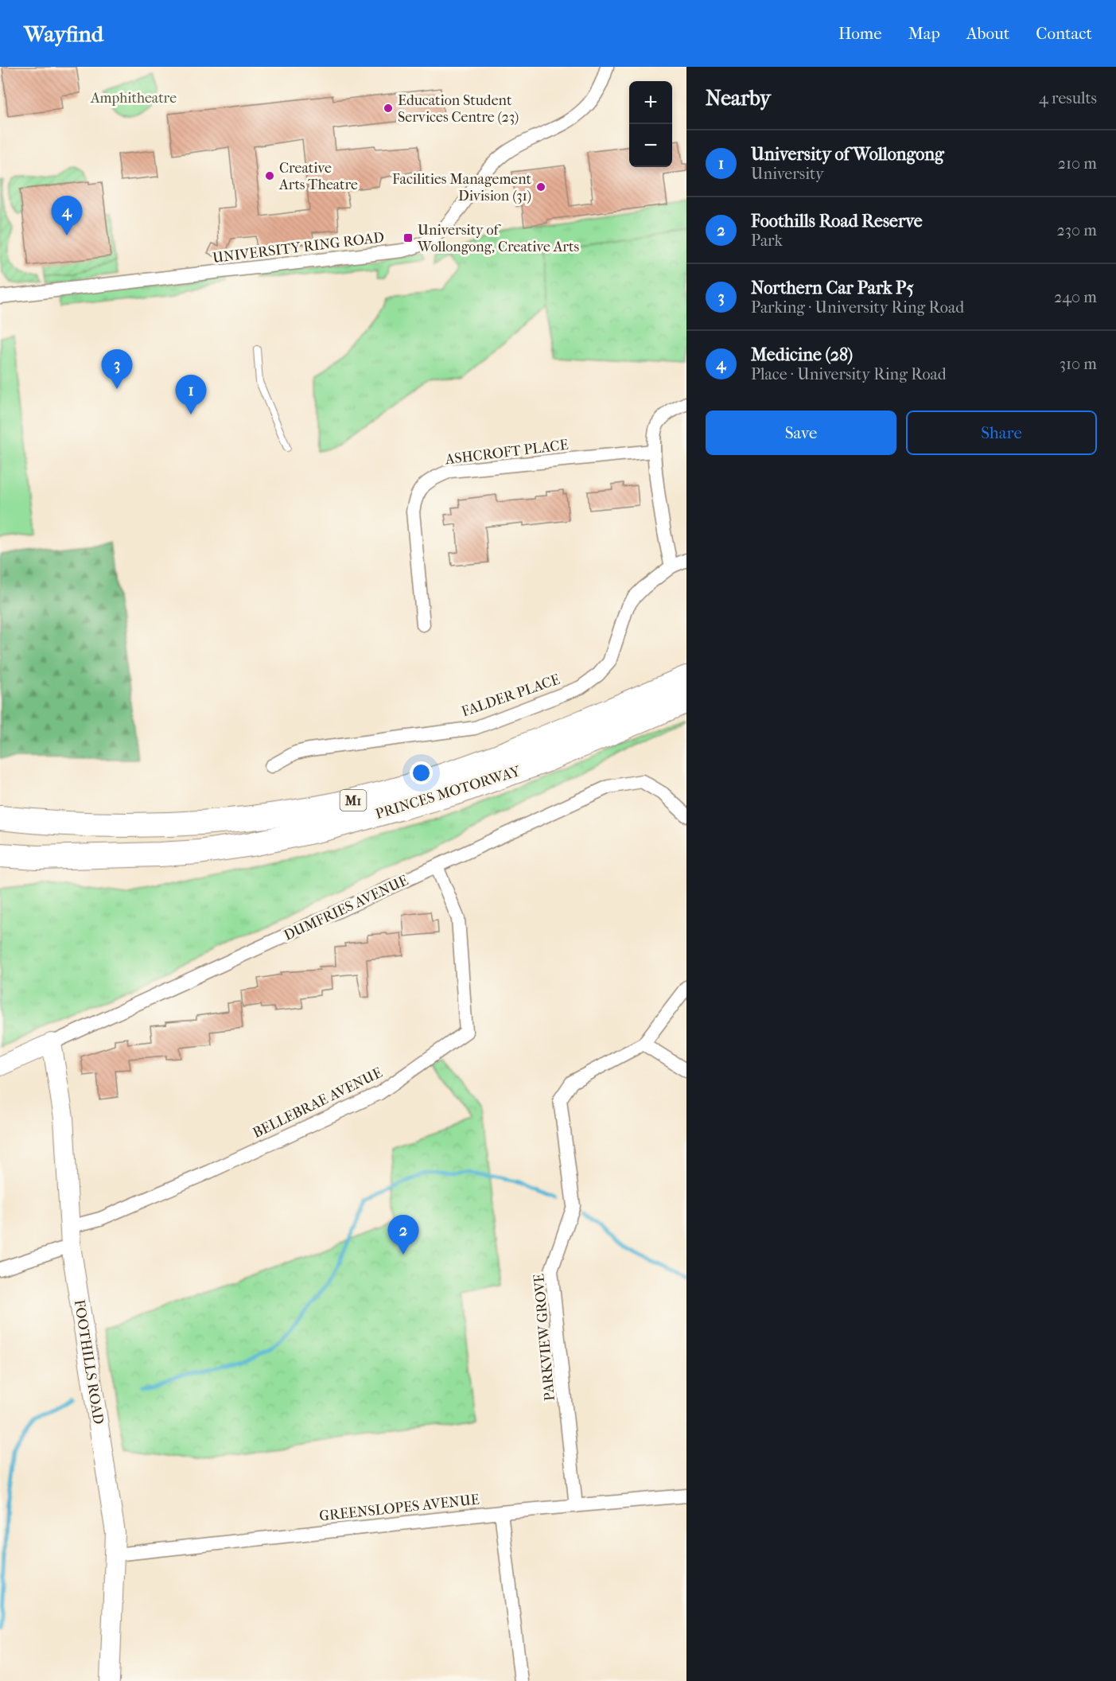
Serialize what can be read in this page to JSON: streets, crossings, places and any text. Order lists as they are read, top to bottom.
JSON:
{
  "streets": {
    "highway": ["PRINCES MOTORWAY", "M1"],
    "street": [
      "UNIVERSITY RING ROAD",
      "ASHCROFT PLACE",
      "FALDER PLACE",
      "DUMFRIES AVENUE",
      "BELLEBRAE AVENUE",
      "PARKVIEW GROVE",
      "FOOTHILLS ROAD",
      "GREENSLOPES AVENUE"
    ]
  },
  "crossings": [
    ["DUMFRIES AVENUE", "BELLEBRAE AVENUE"],
    ["DUMFRIES AVENUE", "FOOTHILLS ROAD"],
    ["BELLEBRAE AVENUE", "FOOTHILLS ROAD"],
    ["PARKVIEW GROVE", "GREENSLOPES AVENUE"],
    ["FOOTHILLS ROAD", "GREENSLOPES AVENUE"]
  ],
  "parks": ["Amphitheatre"],
  "places": {
    "other": ["Education Student Services Centre (23)", "Creative Arts Theatre", "Facilities Management Division (31)"],
    "transit": ["University of Wollongong, Creative Arts"]
  },
  "page": {
    "header": "Wayfind",
    "nav": [
      "Home",
      "Map",
      "About",
      "Contact"
    ],
    "heading": ["Nearby", "4 results"],
    "map_buttons": ["+", "−"],
    "list": [
      {
        "mark": "1",
        "name": "University of Wollongong",
        "note": "University",
        "value": "210 m"
      },
      {
        "mark": "2",
        "name": "Foothills Road Reserve",
        "note": "Park",
        "value": "230 m"
      },
      {
        "mark": "3",
        "name": "Northern Car Park P5",
        "note": "Parking · University Ring Road",
        "value": "240 m"
      },
      {
        "mark": "4",
        "name": "Medicine (28)",
        "note": "Place · University Ring Road",
        "value": "310 m"
      }
    ],
    "pins": [
      "4",
      "3",
      "1",
      "2"
    ],
    "buttons": ["Save", "Share"]
  }
}
